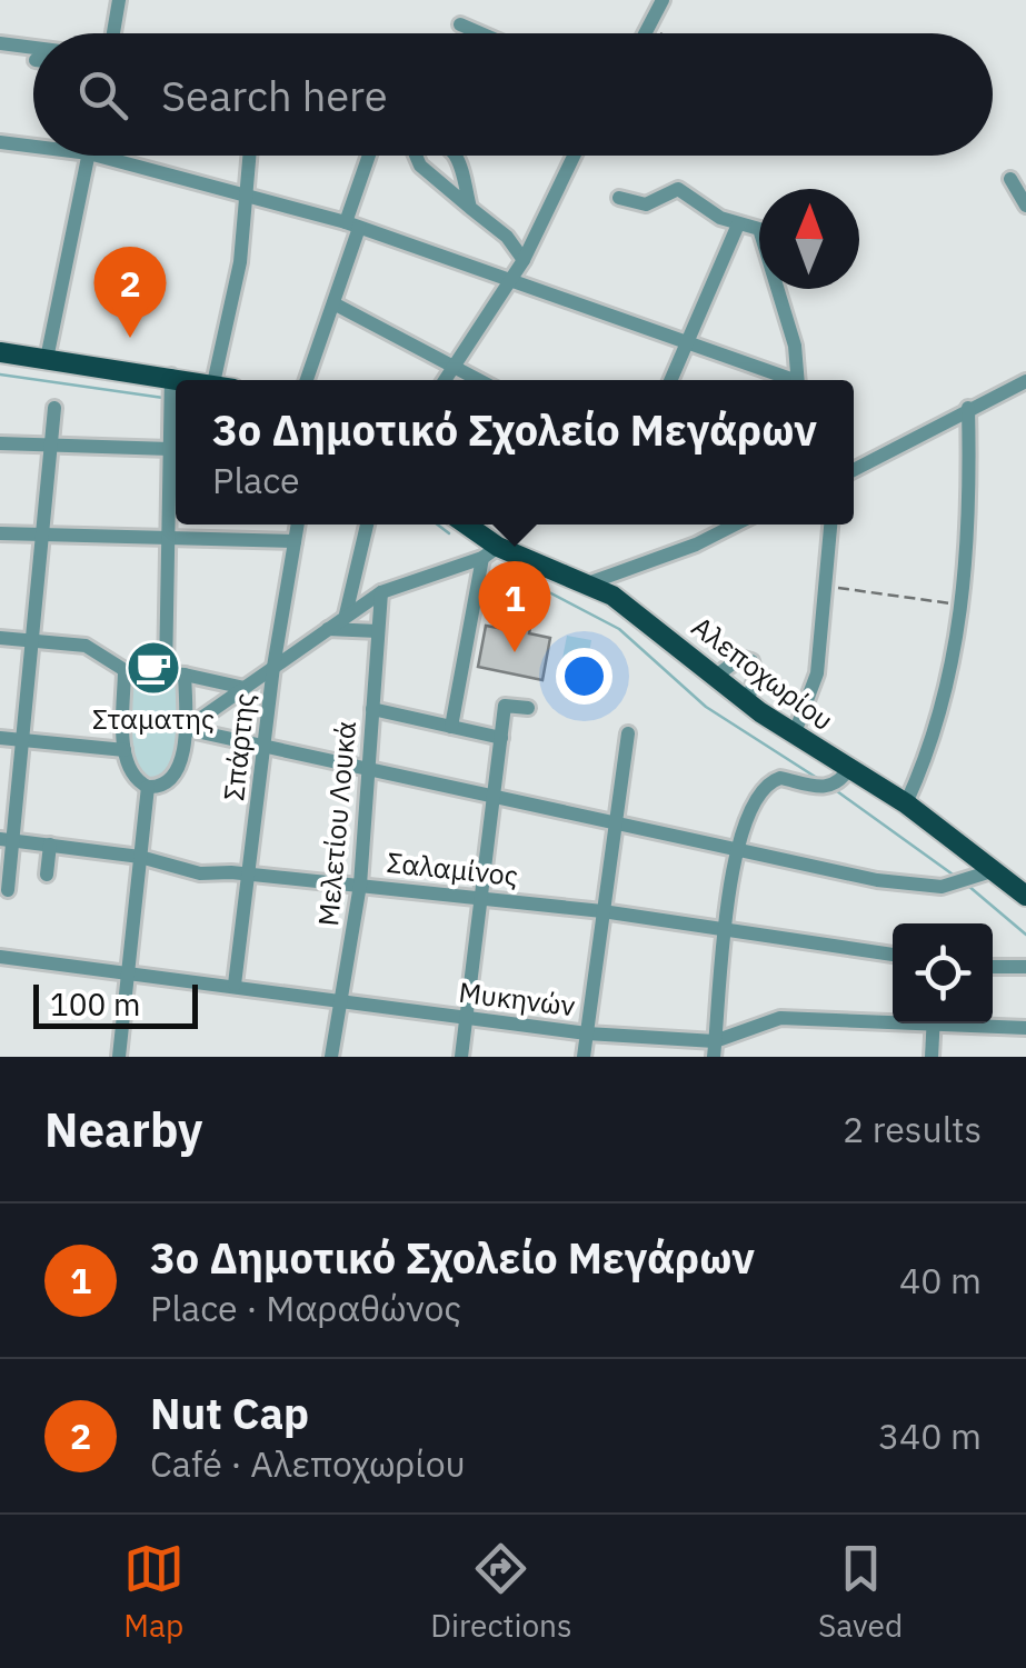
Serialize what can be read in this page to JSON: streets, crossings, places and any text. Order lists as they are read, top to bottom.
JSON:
{
  "streets": {
    "main road": ["Αλεποχωρίου"],
    "street": [
      "Σπάρτης",
      "Μελετίου Λουκά",
      "Σαλαμίνος",
      "Μυκηνών"
    ]
  },
  "crossings": [
    ["Σπάρτης", "Σαλαμίνος"],
    ["Σπάρτης", "Μυκηνών"],
    ["Μελετίου Λουκά", "Σαλαμίνος"],
    ["Μελετίου Λουκά", "Μυκηνών"]
  ],
  "places": {
    "cafe": ["Σταματης"]
  },
  "scale_bar": "100 m",
  "north": "top",
  "page": {
    "search": "Search here",
    "pins": ["2", "1"],
    "popup": ["3ο Δημοτικό Σχολείο Μεγάρων", "Place"],
    "scale": "100 m",
    "heading": ["Nearby", "2 results"],
    "list": [
      {
        "mark": "1",
        "name": "3ο Δημοτικό Σχολείο Μεγάρων",
        "note": "Place · Μαραθώνος",
        "value": "40 m"
      },
      {
        "mark": "2",
        "name": "Nut Cap",
        "note": "Café · Αλεποχωρίου",
        "value": "340 m"
      }
    ],
    "nav": ["Map", "Directions", "Saved"]
  }
}
